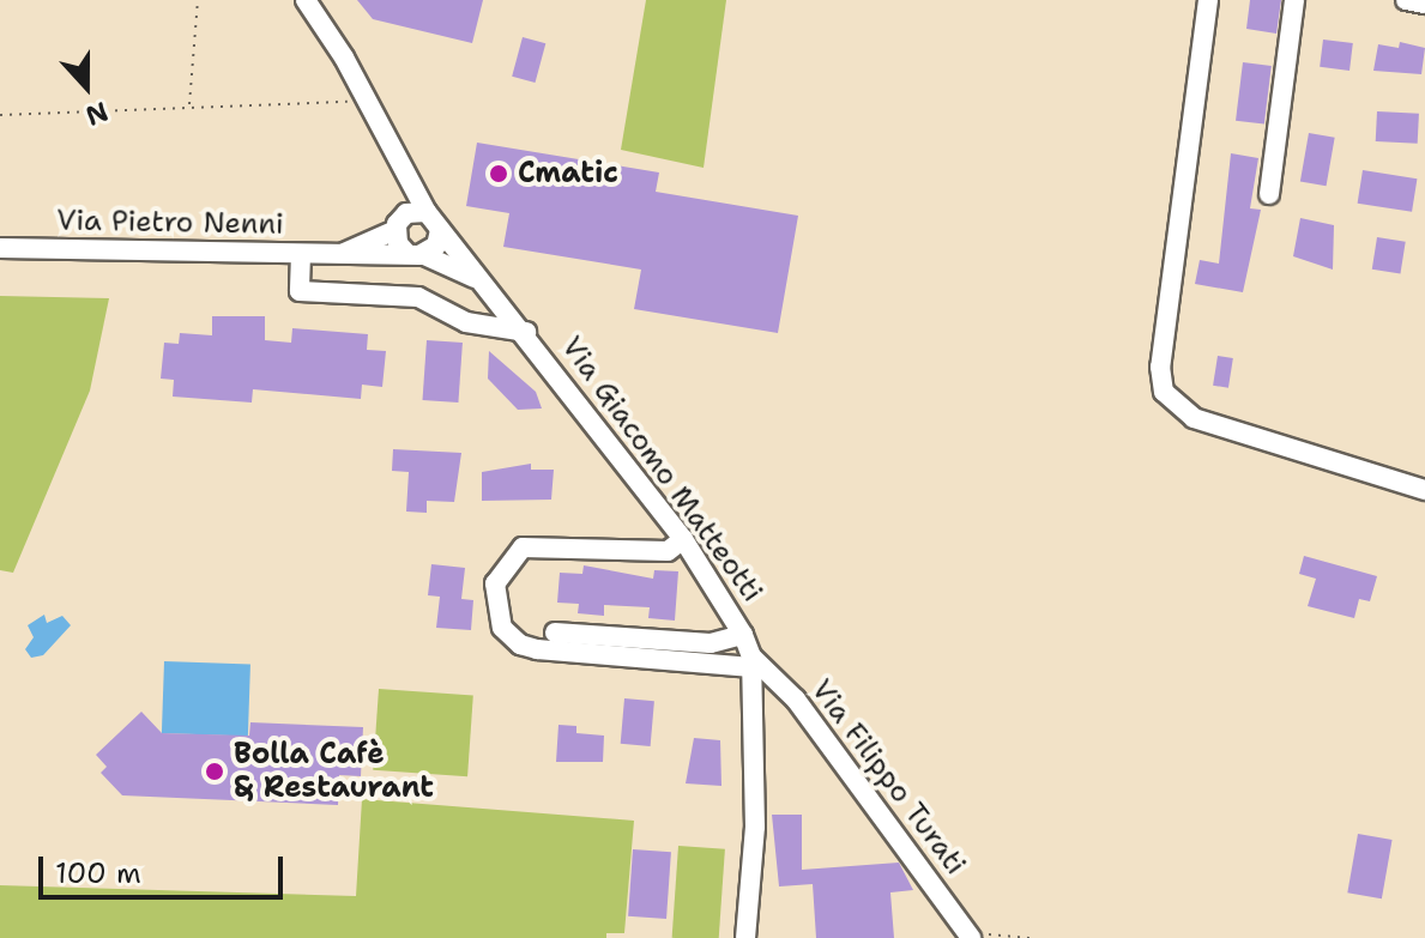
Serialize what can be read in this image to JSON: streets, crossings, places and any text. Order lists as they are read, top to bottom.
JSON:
{
  "streets": {
    "street": ["Via Pietro Nenni", "Via Giacomo Matteotti", "Via Filippo Turati"]
  },
  "crossings": [
    ["Via Pietro Nenni", "Via Giacomo Matteotti"],
    ["Via Giacomo Matteotti", "Via Filippo Turati"]
  ],
  "places": ["Cmatic", "Bolla Cafè & Restaurant"],
  "scale_bar": "100 m",
  "north": "bottom"
}
